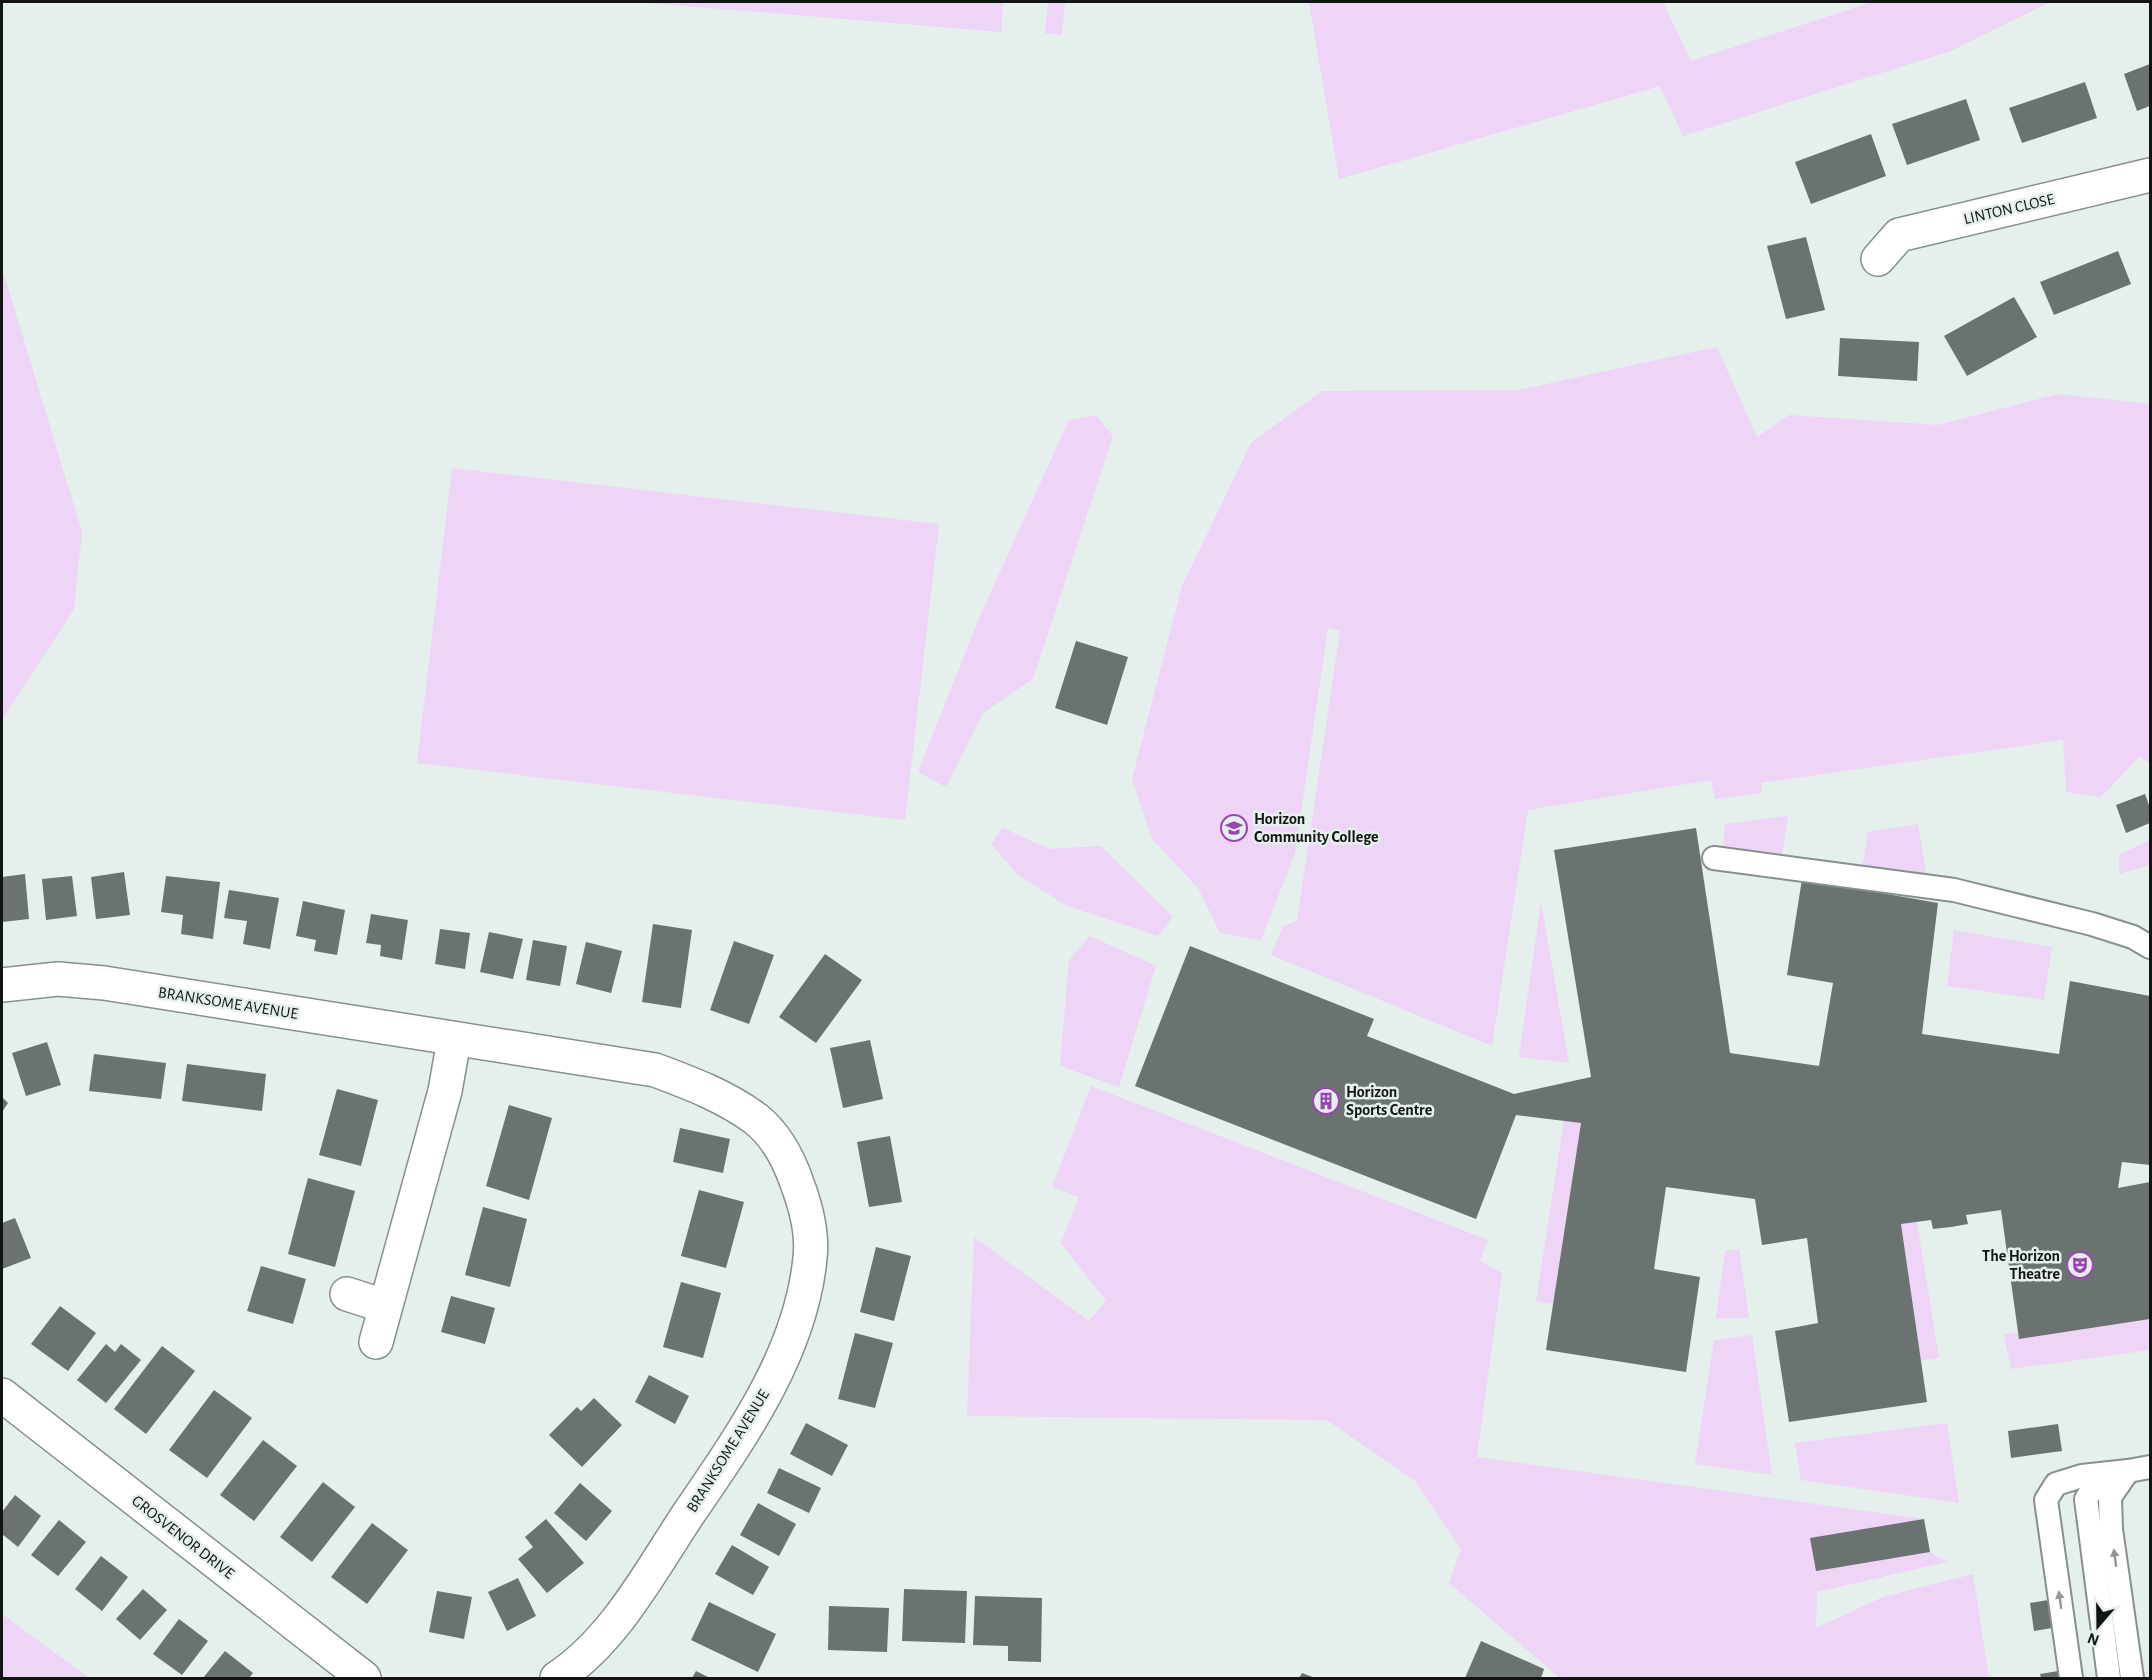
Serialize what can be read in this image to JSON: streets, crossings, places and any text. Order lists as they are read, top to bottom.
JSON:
{
  "streets": {
    "street": ["LINTON CLOSE", "BRANKSOME AVENUE", "GROSVENOR DRIVE"]
  },
  "places": {
    "school or university": ["Horizon Community College"],
    "building": ["Horizon Sports Centre"],
    "theatre": ["The Horizon Theatre"]
  },
  "north": "bottom"
}
